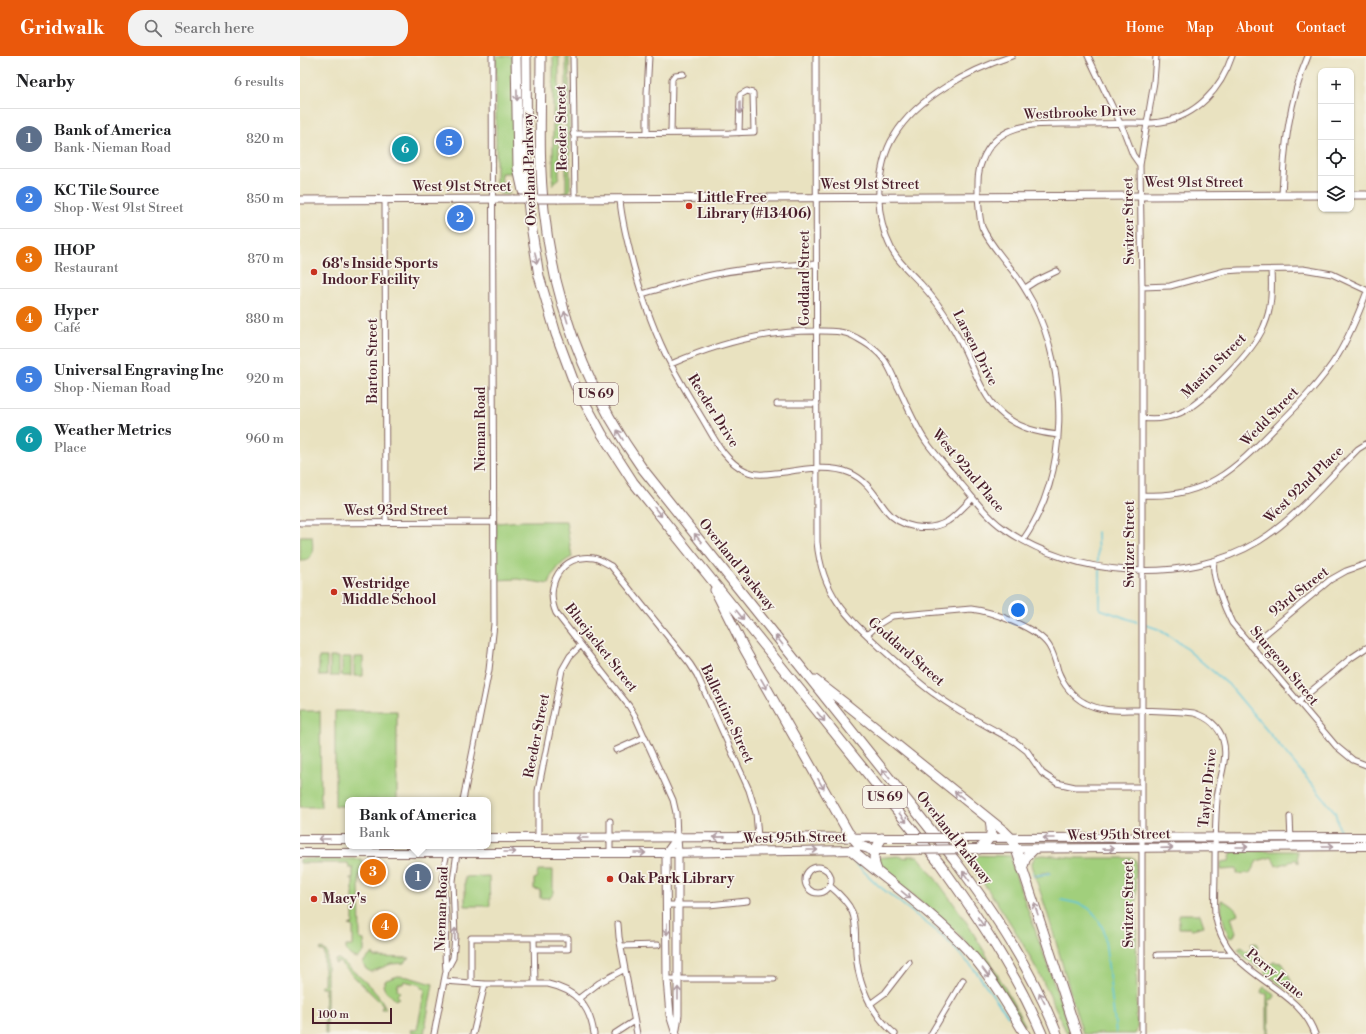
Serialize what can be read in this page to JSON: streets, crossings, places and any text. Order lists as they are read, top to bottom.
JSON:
{
  "streets": {
    "highway": ["Overland Parkway", "US 69"],
    "main road": ["West 95th Street"],
    "street": [
      "Westbrooke Drive",
      "Reeder Street",
      "West 91st Street",
      "Switzer Street",
      "Goddard Street",
      "Larsen Drive",
      "Barton Street",
      "Mastin Street",
      "Reeder Drive",
      "Wedd Street",
      "Nieman Road",
      "West 92nd Place",
      "West 93rd Street",
      "93rd Street",
      "Bluejacket Street",
      "Sturgeon Street",
      "Ballentine Street",
      "Taylor Drive",
      "Perry Lane"
    ]
  },
  "crossings": [
    ["Westbrooke Drive", "West 91st Street"],
    ["Westbrooke Drive", "Switzer Street"],
    ["Westbrooke Drive", "Larsen Drive"],
    ["Westbrooke Drive", "West 92nd Place"],
    ["Reeder Street", "West 91st Street"],
    ["Reeder Street", "Bluejacket Street"],
    ["Reeder Street", "West 95th Street"],
    ["West 91st Street", "Switzer Street"],
    ["West 91st Street", "Goddard Street"],
    ["West 91st Street", "Larsen Drive"],
    ["West 91st Street", "Barton Street"],
    ["West 91st Street", "Reeder Drive"],
    ["West 91st Street", "Nieman Road"],
    ["Switzer Street", "Goddard Street"],
    ["Switzer Street", "Mastin Street"],
    ["Switzer Street", "Wedd Street"],
    ["Switzer Street", "West 92nd Place"],
    ["Switzer Street", "Taylor Drive"],
    ["Switzer Street", "West 95th Street"],
    ["Goddard Street", "Reeder Drive"],
    ["Goddard Street", "West 92nd Place"],
    ["Goddard Street", "Taylor Drive"],
    ["Barton Street", "West 93rd Street"],
    ["Reeder Drive", "West 92nd Place"],
    ["Nieman Road", "West 93rd Street"],
    ["Nieman Road", "West 95th Street"],
    ["West 92nd Place", "Sturgeon Street"],
    ["93rd Street", "Sturgeon Street"],
    ["Bluejacket Street", "Ballentine Street"],
    ["Bluejacket Street", "West 95th Street"],
    ["Ballentine Street", "West 95th Street"],
    ["Taylor Drive", "West 95th Street"],
    ["Taylor Drive", "Perry Lane"],
    ["West 95th Street", "Perry Lane"]
  ],
  "places": [
    "Little Free Library (#13406)",
    "68's Inside Sports Indoor Facility",
    "Westridge Middle School",
    "Oak Park Library",
    "Macy's"
  ],
  "scale_bar": "100 m",
  "page": {
    "header": "Gridwalk",
    "search": "Search here",
    "nav": [
      "Home",
      "Map",
      "About",
      "Contact"
    ],
    "heading": ["Nearby", "6 results"],
    "map_buttons": ["+", "−"],
    "list": [
      {
        "mark": "1",
        "name": "Bank of America",
        "note": "Bank · Nieman Road",
        "value": "820 m"
      },
      {
        "mark": "2",
        "name": "KC Tile Source",
        "note": "Shop · West 91st Street",
        "value": "850 m"
      },
      {
        "mark": "3",
        "name": "IHOP",
        "note": "Restaurant",
        "value": "870 m"
      },
      {
        "mark": "4",
        "name": "Hyper",
        "note": "Café",
        "value": "880 m"
      },
      {
        "mark": "5",
        "name": "Universal Engraving Inc",
        "note": "Shop · Nieman Road",
        "value": "920 m"
      },
      {
        "mark": "6",
        "name": "Weather Metrics",
        "note": "Place",
        "value": "960 m"
      }
    ],
    "pins": [
      "5",
      "6",
      "2",
      "3",
      "1",
      "4"
    ],
    "popup": ["Bank of America", "Bank"],
    "scale": "100 m"
  }
}
